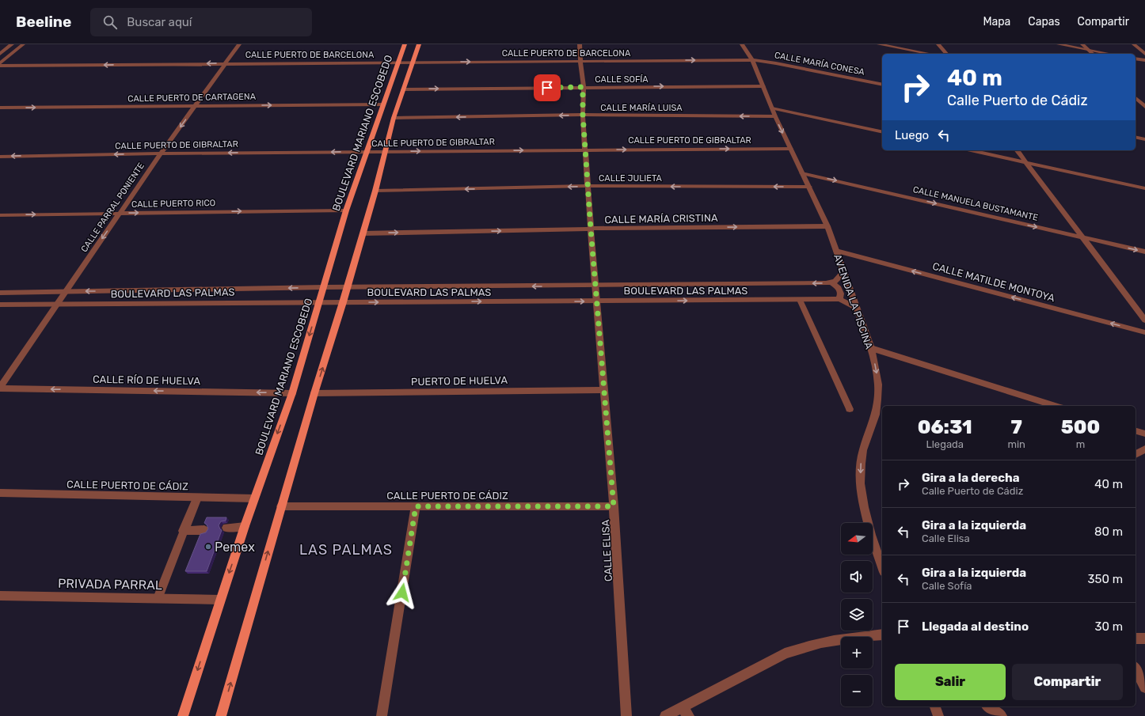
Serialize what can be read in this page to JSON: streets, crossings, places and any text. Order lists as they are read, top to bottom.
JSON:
{
  "streets": {
    "main road": ["BOULEVARD MARIANO ESCOBEDO"],
    "street": [
      "CALLE PUERTO DE BARCELONA",
      "CALLE MARÍA CONESA",
      "CALLE SOFÍA",
      "CALLE PUERTO DE CARTAGENA",
      "CALLE MARÍA LUISA",
      "CALLE PUERTO DE GIBRALTAR",
      "CALLE JULIETA",
      "CALLE PUERTO RICO",
      "CALLE MANUELA BUSTAMANTE",
      "CALLE PARRAL PONIENTE",
      "CALLE MARÍA CRISTINA",
      "CALLE MATILDE MONTOYA",
      "BOULEVARD LAS PALMAS",
      "AVENIDA LA PISCINA",
      "CALLE RÍO DE HUELVA",
      "PUERTO DE HUELVA",
      "CALLE PUERTO DE CÁDIZ",
      "CALLE ELISA",
      "PRIVADA PARRAL"
    ]
  },
  "crossings": [
    ["CALLE PUERTO DE BARCELONA", "CALLE MARÍA CONESA"],
    ["CALLE PUERTO DE BARCELONA", "BOULEVARD MARIANO ESCOBEDO"],
    ["CALLE PUERTO DE BARCELONA", "CALLE PARRAL PONIENTE"],
    ["CALLE PUERTO DE BARCELONA", "AVENIDA LA PISCINA"],
    ["CALLE PUERTO DE BARCELONA", "CALLE ELISA"],
    ["CALLE MARÍA CONESA", "AVENIDA LA PISCINA"],
    ["CALLE SOFÍA", "AVENIDA LA PISCINA"],
    ["CALLE SOFÍA", "CALLE ELISA"],
    ["CALLE PUERTO DE CARTAGENA", "BOULEVARD MARIANO ESCOBEDO"],
    ["CALLE PUERTO DE CARTAGENA", "CALLE PARRAL PONIENTE"],
    ["CALLE MARÍA LUISA", "AVENIDA LA PISCINA"],
    ["CALLE MARÍA LUISA", "CALLE ELISA"],
    ["BOULEVARD MARIANO ESCOBEDO", "CALLE PUERTO DE GIBRALTAR"],
    ["BOULEVARD MARIANO ESCOBEDO", "CALLE PUERTO RICO"],
    ["BOULEVARD MARIANO ESCOBEDO", "BOULEVARD LAS PALMAS"],
    ["BOULEVARD MARIANO ESCOBEDO", "CALLE RÍO DE HUELVA"],
    ["BOULEVARD MARIANO ESCOBEDO", "CALLE PUERTO DE CÁDIZ"],
    ["BOULEVARD MARIANO ESCOBEDO", "PRIVADA PARRAL"],
    ["CALLE PUERTO DE GIBRALTAR", "CALLE PARRAL PONIENTE"],
    ["CALLE PUERTO DE GIBRALTAR", "AVENIDA LA PISCINA"],
    ["CALLE PUERTO DE GIBRALTAR", "CALLE ELISA"],
    ["CALLE JULIETA", "AVENIDA LA PISCINA"],
    ["CALLE JULIETA", "CALLE ELISA"],
    ["CALLE PUERTO RICO", "CALLE PARRAL PONIENTE"],
    ["CALLE MANUELA BUSTAMANTE", "AVENIDA LA PISCINA"],
    ["CALLE PARRAL PONIENTE", "BOULEVARD LAS PALMAS"],
    ["CALLE PARRAL PONIENTE", "CALLE RÍO DE HUELVA"],
    ["CALLE MARÍA CRISTINA", "AVENIDA LA PISCINA"],
    ["CALLE MARÍA CRISTINA", "CALLE ELISA"],
    ["CALLE MATILDE MONTOYA", "AVENIDA LA PISCINA"],
    ["BOULEVARD LAS PALMAS", "AVENIDA LA PISCINA"],
    ["BOULEVARD LAS PALMAS", "CALLE ELISA"],
    ["PUERTO DE HUELVA", "CALLE ELISA"],
    ["CALLE PUERTO DE CÁDIZ", "CALLE ELISA"]
  ],
  "one_way": [
    "CALLE SOFÍA",
    "CALLE PUERTO DE CARTAGENA",
    "CALLE MARÍA LUISA",
    "CALLE JULIETA",
    "CALLE PUERTO RICO",
    "CALLE PARRAL PONIENTE",
    "CALLE MARÍA CRISTINA",
    "CALLE MATILDE MONTOYA",
    "AVENIDA LA PISCINA",
    "CALLE RÍO DE HUELVA"
  ],
  "districts": ["LAS PALMAS"],
  "places": ["Pemex"],
  "north": "left",
  "page": {
    "header": "Beeline",
    "search": "Buscar aquí",
    "nav": ["Mapa", "Capas", "Compartir"],
    "turn": ["40 m", "Calle Puerto de Cádiz"],
    "then": "Luego",
    "eta": [
      "06:31",
      "Llegada",
      "7",
      "min",
      "500",
      "m"
    ],
    "list": [
      {
        "name": "Gira a la derecha",
        "note": "Calle Puerto de Cádiz",
        "value": "40 m"
      },
      {
        "name": "Gira a la izquierda",
        "note": "Calle Elisa",
        "value": "80 m"
      },
      {
        "name": "Gira a la izquierda",
        "note": "Calle Sofía",
        "value": "350 m"
      },
      {
        "name": "Llegada al destino",
        "value": "30 m"
      }
    ],
    "map_buttons": ["+", "−"],
    "buttons": ["Salir", "Compartir"]
  }
}
